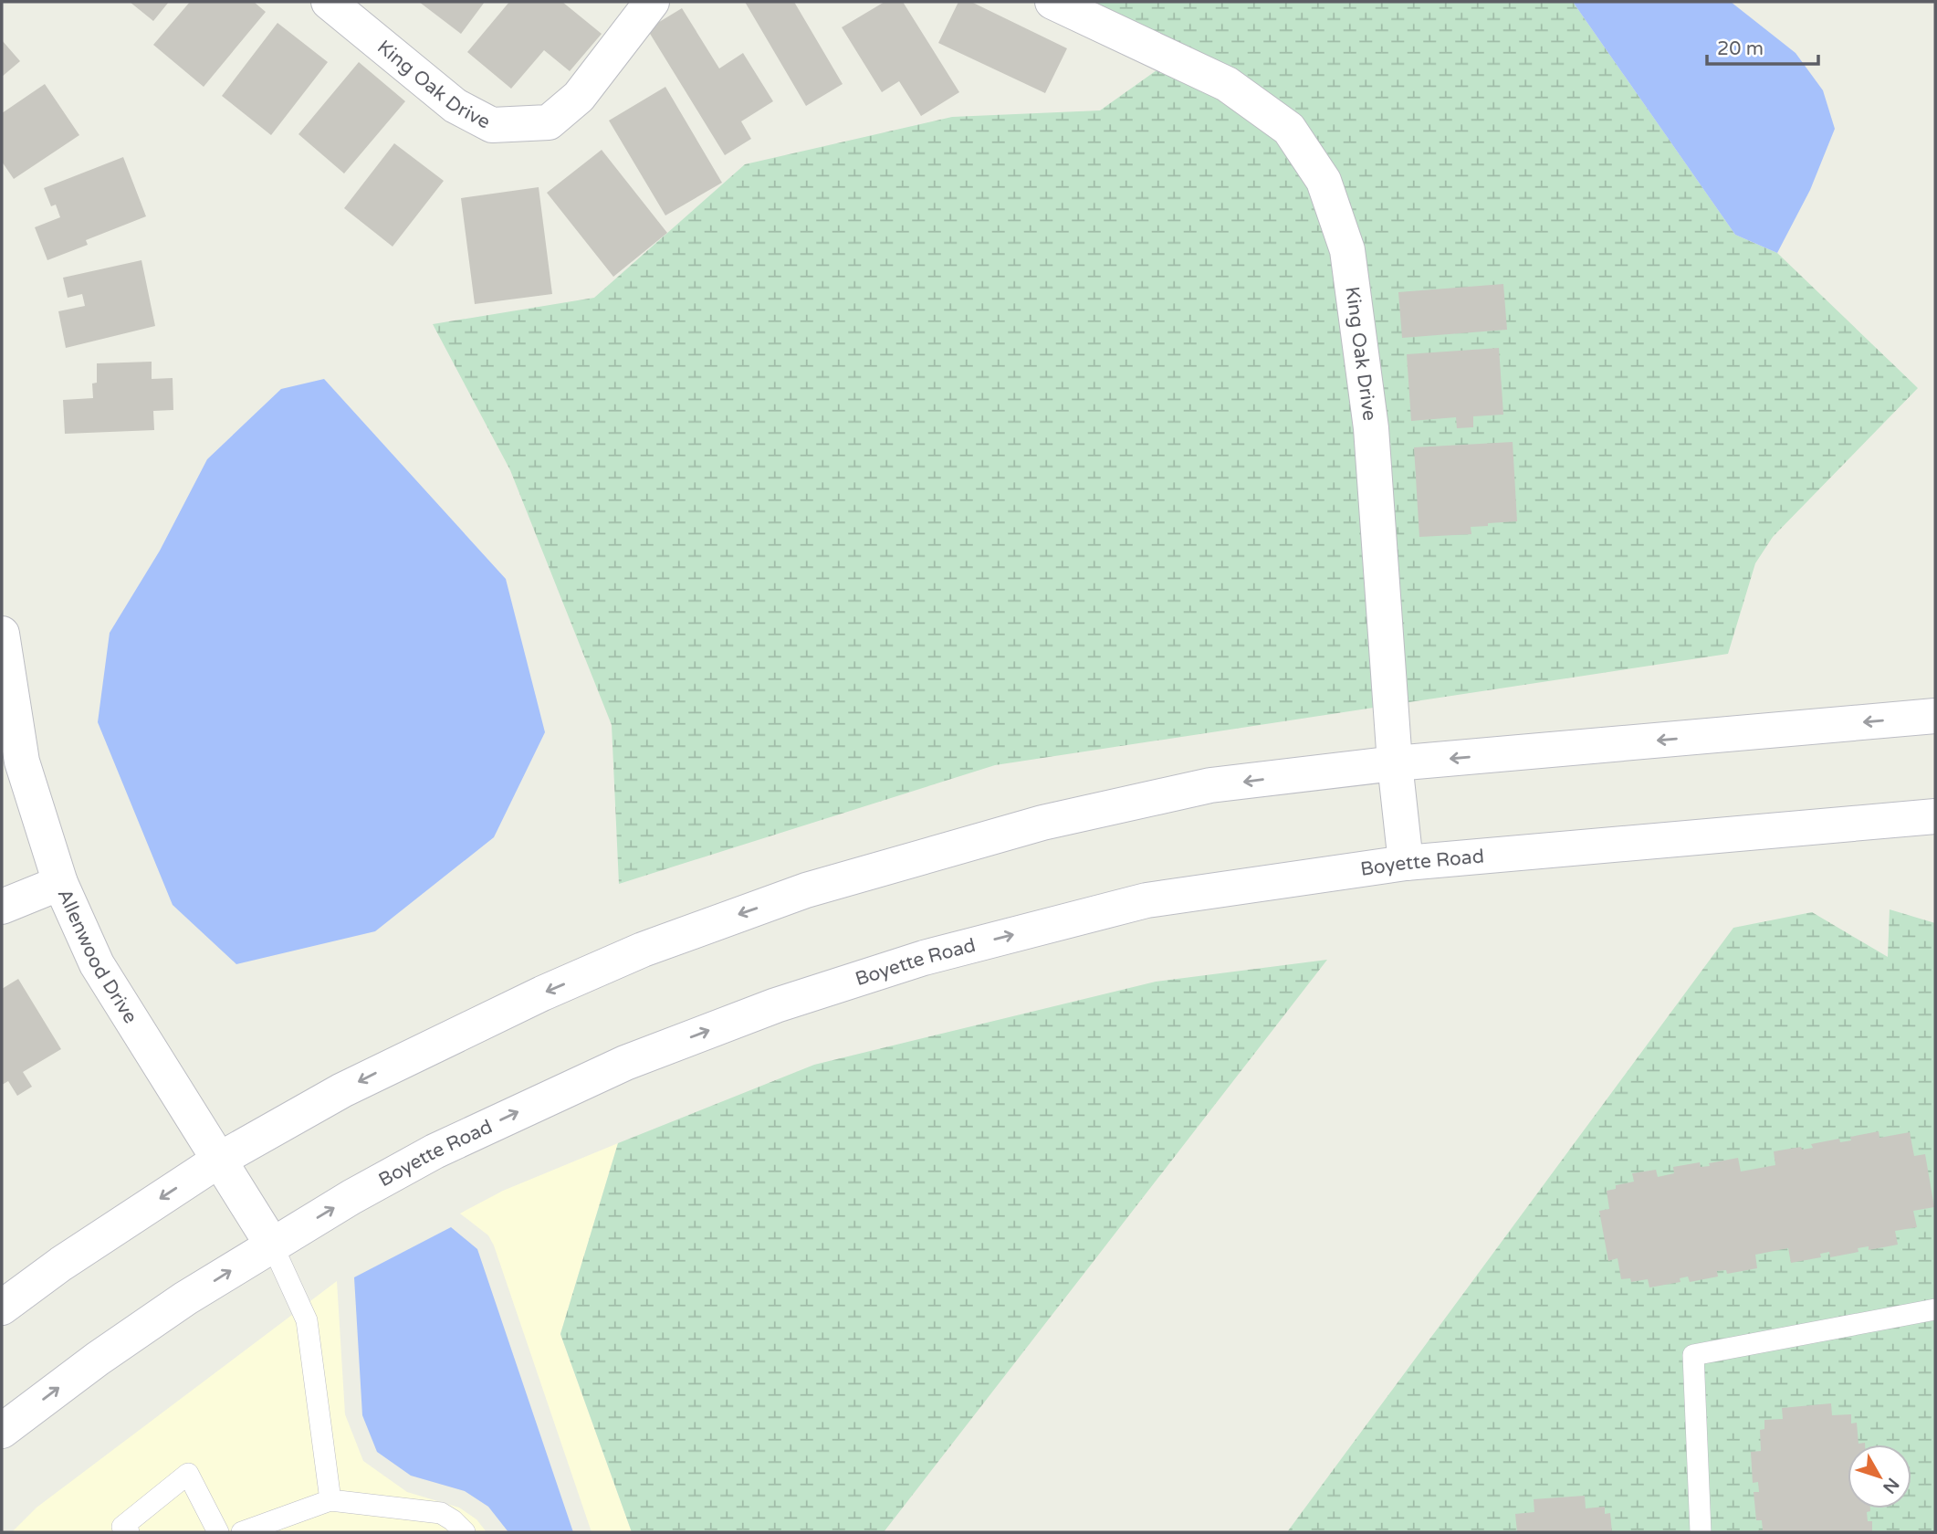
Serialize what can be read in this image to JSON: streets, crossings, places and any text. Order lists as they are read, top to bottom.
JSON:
{
  "streets": {
    "main road": ["King Oak Drive", "Boyette Road", "Allenwood Drive"]
  },
  "crossings": [
    ["King Oak Drive", "Boyette Road"],
    ["Boyette Road", "Allenwood Drive"]
  ],
  "scale_bar": "20 m",
  "north": "bottom right"
}
